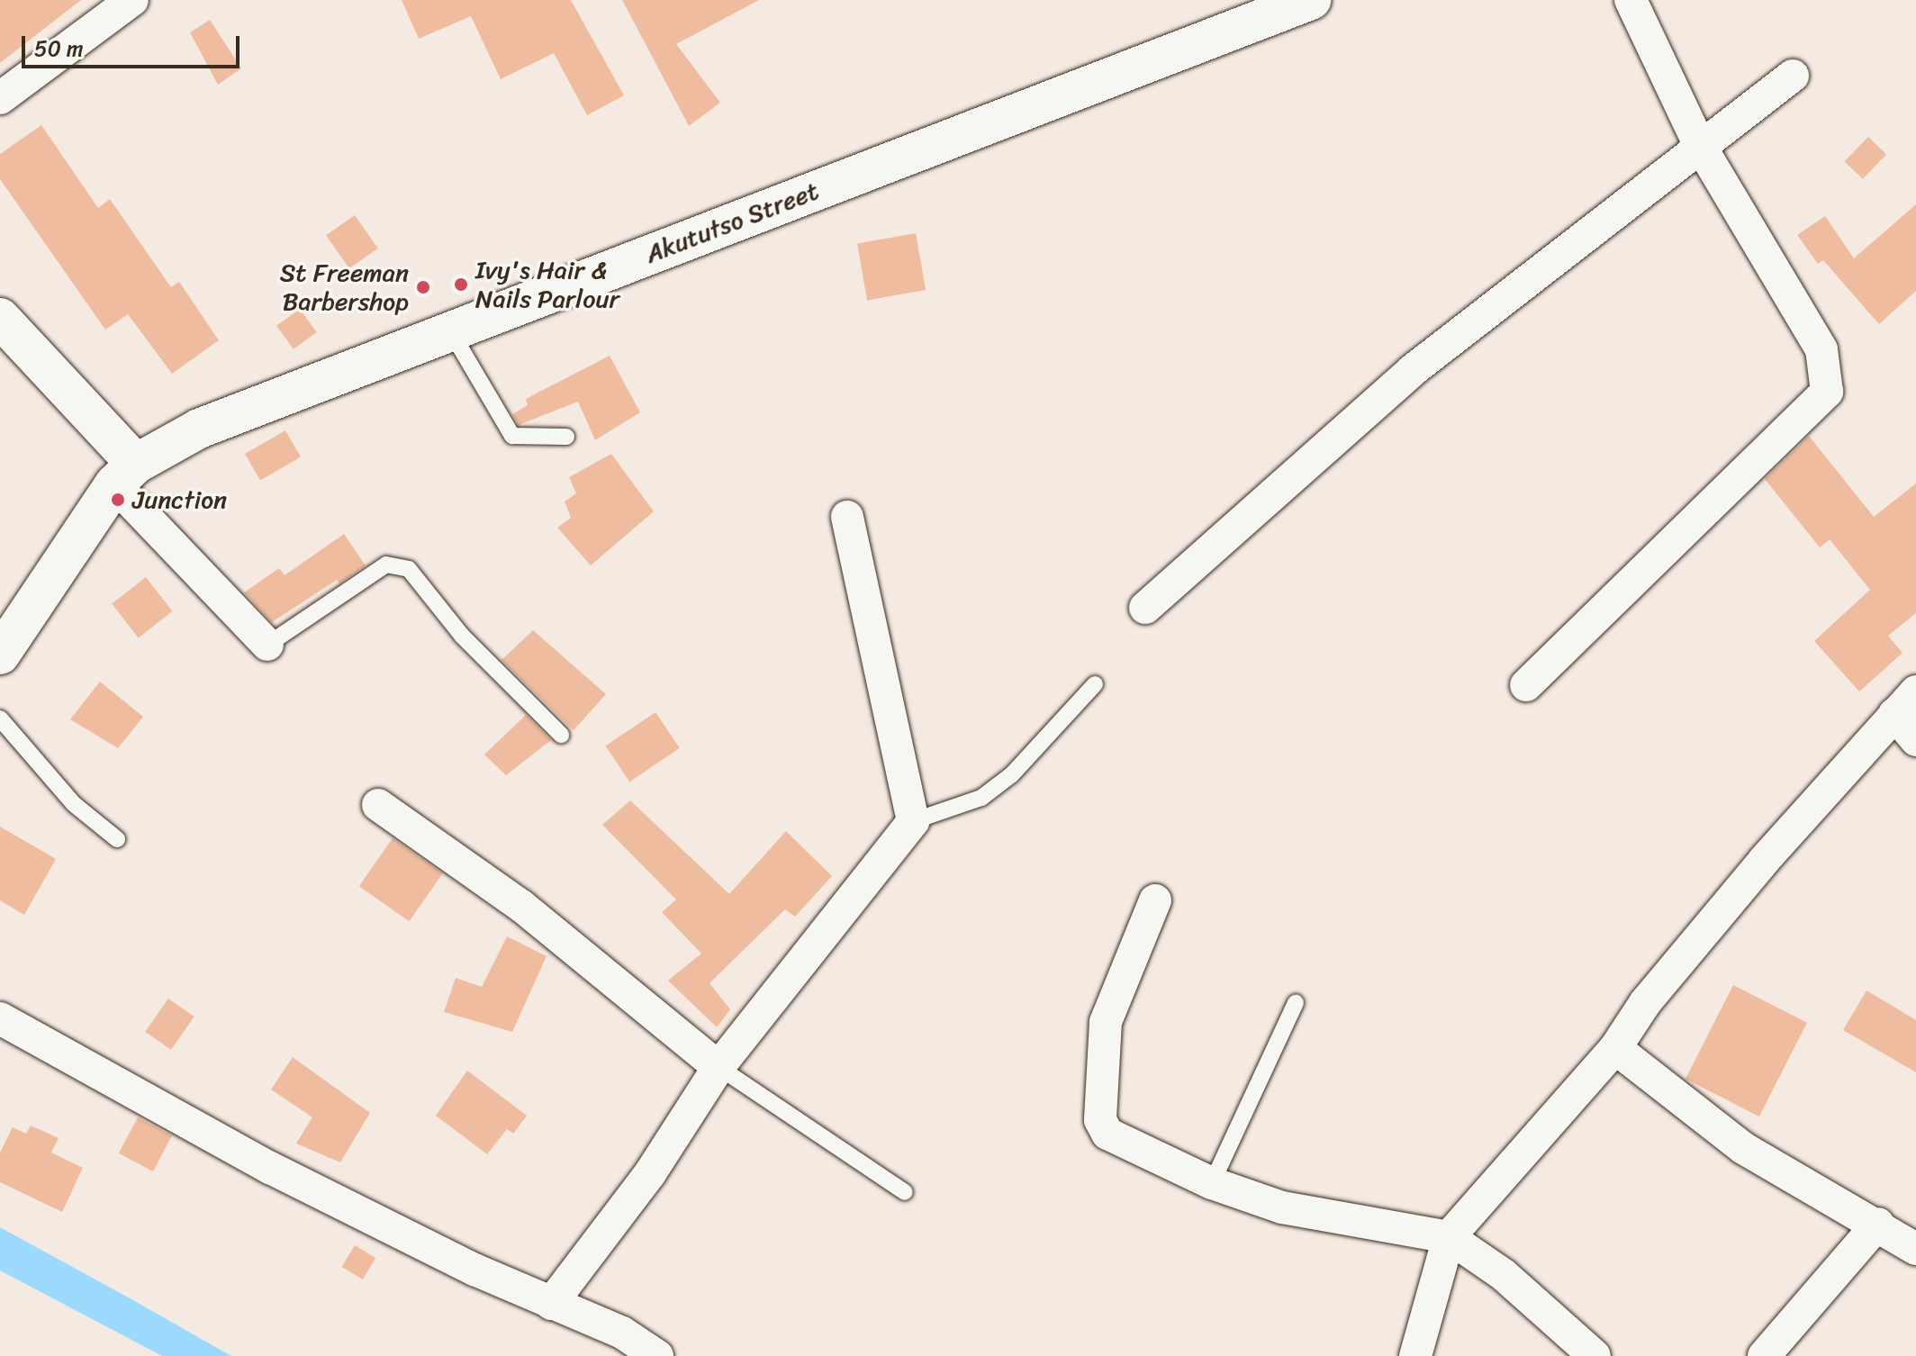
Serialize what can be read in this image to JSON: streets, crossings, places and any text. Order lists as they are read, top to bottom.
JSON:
{
  "streets": {
    "street": ["Akututso Street"]
  },
  "places": ["Ivy's Hair & Nails Parlour", "St Freeman Barbershop", "Junction"],
  "scale_bar": "50 m"
}
